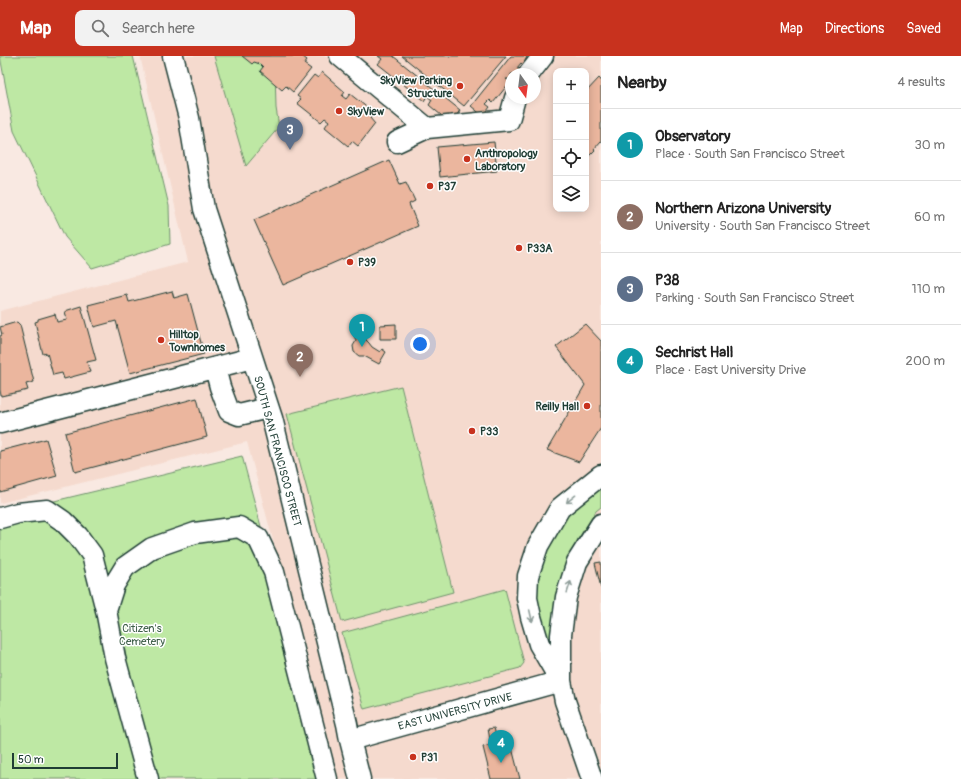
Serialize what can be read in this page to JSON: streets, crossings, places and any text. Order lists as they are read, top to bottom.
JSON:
{
  "streets": {
    "street": ["SOUTH SAN FRANCISCO STREET", "EAST UNIVERSITY DRIVE"]
  },
  "crossings": [
    ["SOUTH SAN FRANCISCO STREET", "EAST UNIVERSITY DRIVE"]
  ],
  "parks": ["Citizen's Cemetery"],
  "places": [
    "SkyView Parking Structure",
    "SkyView",
    "Anthropology Laboratory",
    "P37",
    "P33A",
    "P39",
    "Hilltop Townhomes",
    "Reilly Hall",
    "P33",
    "P31"
  ],
  "scale_bar": "50 m",
  "north": "bottom",
  "page": {
    "header": "Map",
    "search": "Search here",
    "nav": ["Map", "Directions", "Saved"],
    "heading": ["Nearby", "4 results"],
    "map_buttons": ["+", "−"],
    "list": [
      {
        "mark": "1",
        "name": "Observatory",
        "note": "Place · South San Francisco Street",
        "value": "30 m"
      },
      {
        "mark": "2",
        "name": "Northern Arizona University",
        "note": "University · South San Francisco Street",
        "value": "60 m"
      },
      {
        "mark": "3",
        "name": "P38",
        "note": "Parking · South San Francisco Street",
        "value": "110 m"
      },
      {
        "mark": "4",
        "name": "Sechrist Hall",
        "note": "Place · East University Drive",
        "value": "200 m"
      }
    ],
    "pins": [
      "3",
      "1",
      "2",
      "4"
    ],
    "scale": "50 m"
  }
}
